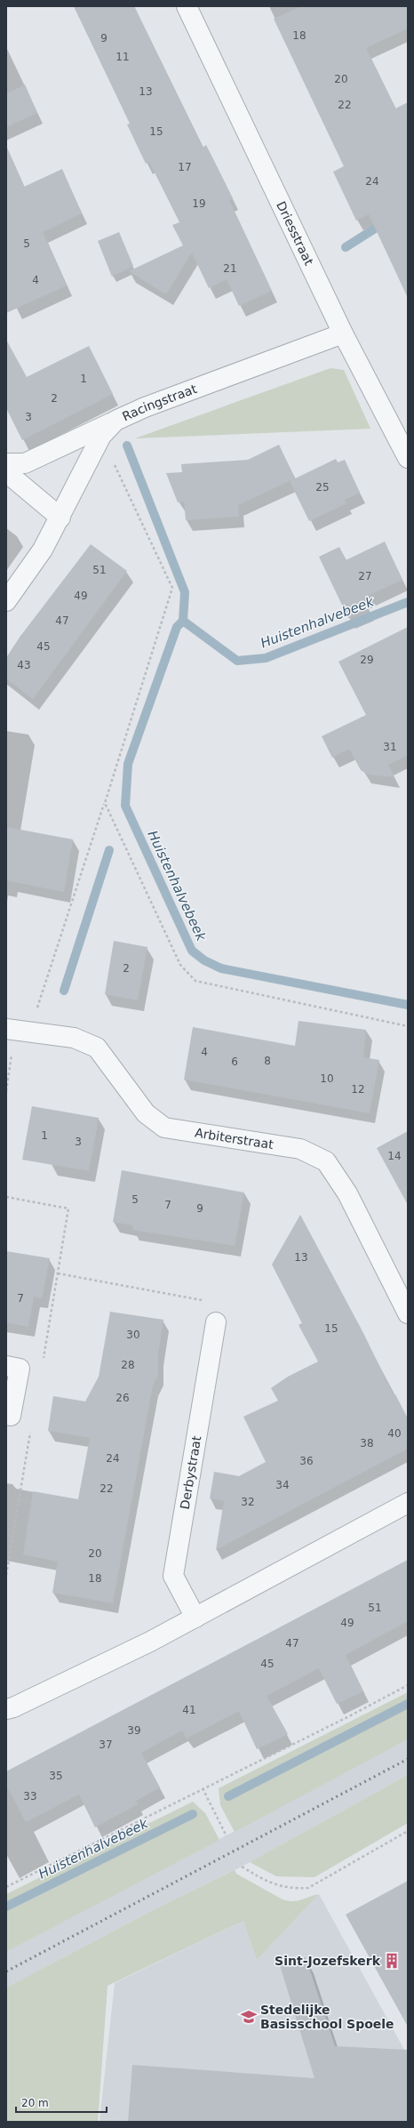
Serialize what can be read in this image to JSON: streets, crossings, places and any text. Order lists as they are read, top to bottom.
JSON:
{
  "streets": {
    "street": [
      "Driesstraat",
      "Racingstraat",
      "Arbiterstraat",
      "Derbystraat"
    ]
  },
  "crossings": [
    ["Driesstraat", "Racingstraat"]
  ],
  "water": ["Huistenhalvebeek"],
  "places": {
    "building": ["Sint-Jozefskerk"],
    "school or university": ["Stedelijke Basisschool Spoele"]
  },
  "house_numbers": [
    "18",
    "9",
    "11",
    "20",
    "13",
    "22",
    "15",
    "17",
    "24",
    "19",
    "5",
    "21",
    "4",
    "1",
    "2",
    "3",
    "25",
    "51",
    "27",
    "49",
    "47",
    "45",
    "29",
    "43",
    "31",
    "2",
    "4",
    "8",
    "6",
    "10",
    "12",
    "1",
    "3",
    "14",
    "5",
    "7",
    "9",
    "13",
    "7",
    "15",
    "30",
    "28",
    "26",
    "40",
    "38",
    "24",
    "36",
    "34",
    "22",
    "32",
    "20",
    "18",
    "51",
    "49",
    "47",
    "45",
    "41",
    "39",
    "37",
    "35",
    "33"
  ],
  "scale_bar": "20 m"
}
